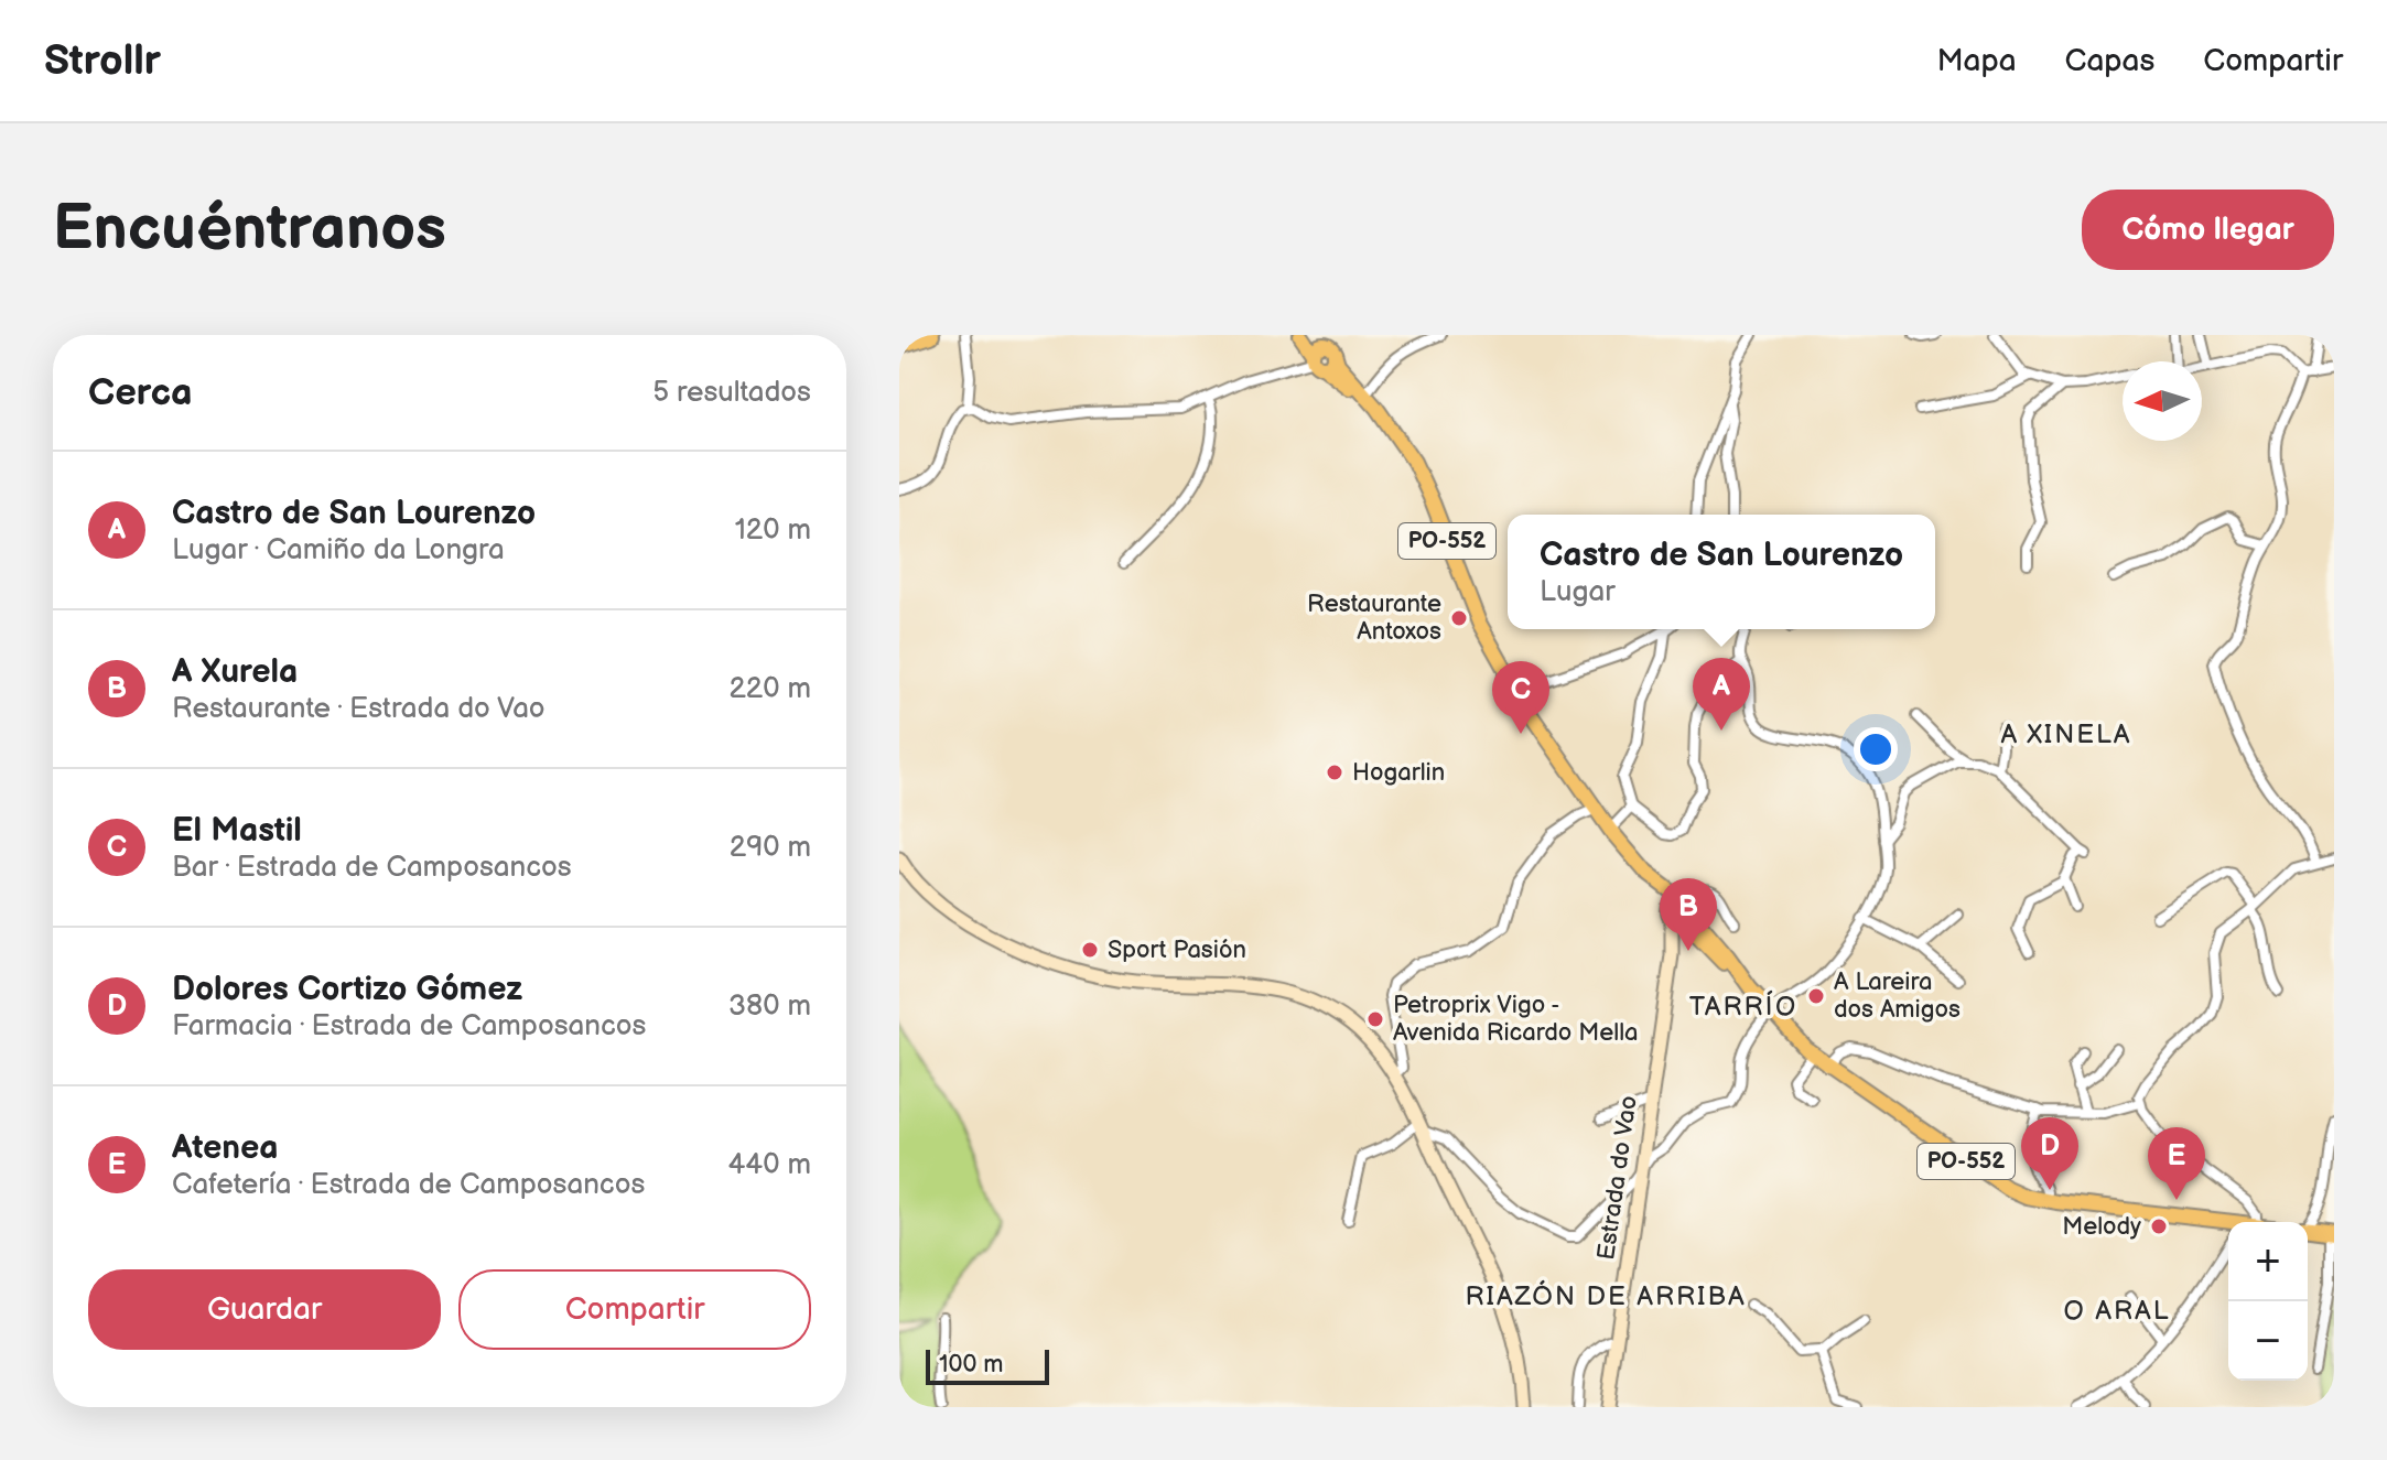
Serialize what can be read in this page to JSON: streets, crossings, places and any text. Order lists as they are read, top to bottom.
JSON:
{
  "streets": {
    "main road": ["PO-552", "Estrada do Vao"]
  },
  "crossings": [
    ["PO-552", "Estrada do Vao"]
  ],
  "districts": [
    "A XINELA",
    "TARRÍO",
    "RIAZÓN DE ARRIBA",
    "O ARAL"
  ],
  "places": [
    "Restaurante Antoxos",
    "Hogarlin",
    "Sport Pasión",
    "A Lareira dos Amigos",
    "Petroprix Vigo - Avenida Ricardo Mella",
    "Melody"
  ],
  "scale_bar": "100 m",
  "north": "left",
  "page": {
    "header": "Strollr",
    "nav": ["Mapa", "Capas", "Compartir"],
    "buttons": [
      "Cómo llegar",
      ["Guardar", "Compartir"]
    ],
    "title": "Encuéntranos",
    "heading": ["Cerca", "5 resultados"],
    "list": [
      {
        "mark": "A",
        "name": "Castro de San Lourenzo",
        "note": "Lugar · Camiño da Longra",
        "value": "120 m"
      },
      {
        "mark": "B",
        "name": "A Xurela",
        "note": "Restaurante · Estrada do Vao",
        "value": "220 m"
      },
      {
        "mark": "C",
        "name": "El Mastil",
        "note": "Bar · Estrada de Camposancos",
        "value": "290 m"
      },
      {
        "mark": "D",
        "name": "Dolores Cortizo Gómez",
        "note": "Farmacia · Estrada de Camposancos",
        "value": "380 m"
      },
      {
        "mark": "E",
        "name": "Atenea",
        "note": "Cafetería · Estrada de Camposancos",
        "value": "440 m"
      }
    ],
    "popup": ["Castro de San Lourenzo", "Lugar"],
    "pins": [
      "A",
      "C",
      "B",
      "D",
      "E"
    ],
    "map_buttons": ["+", "−"],
    "scale": "100 m"
  }
}
